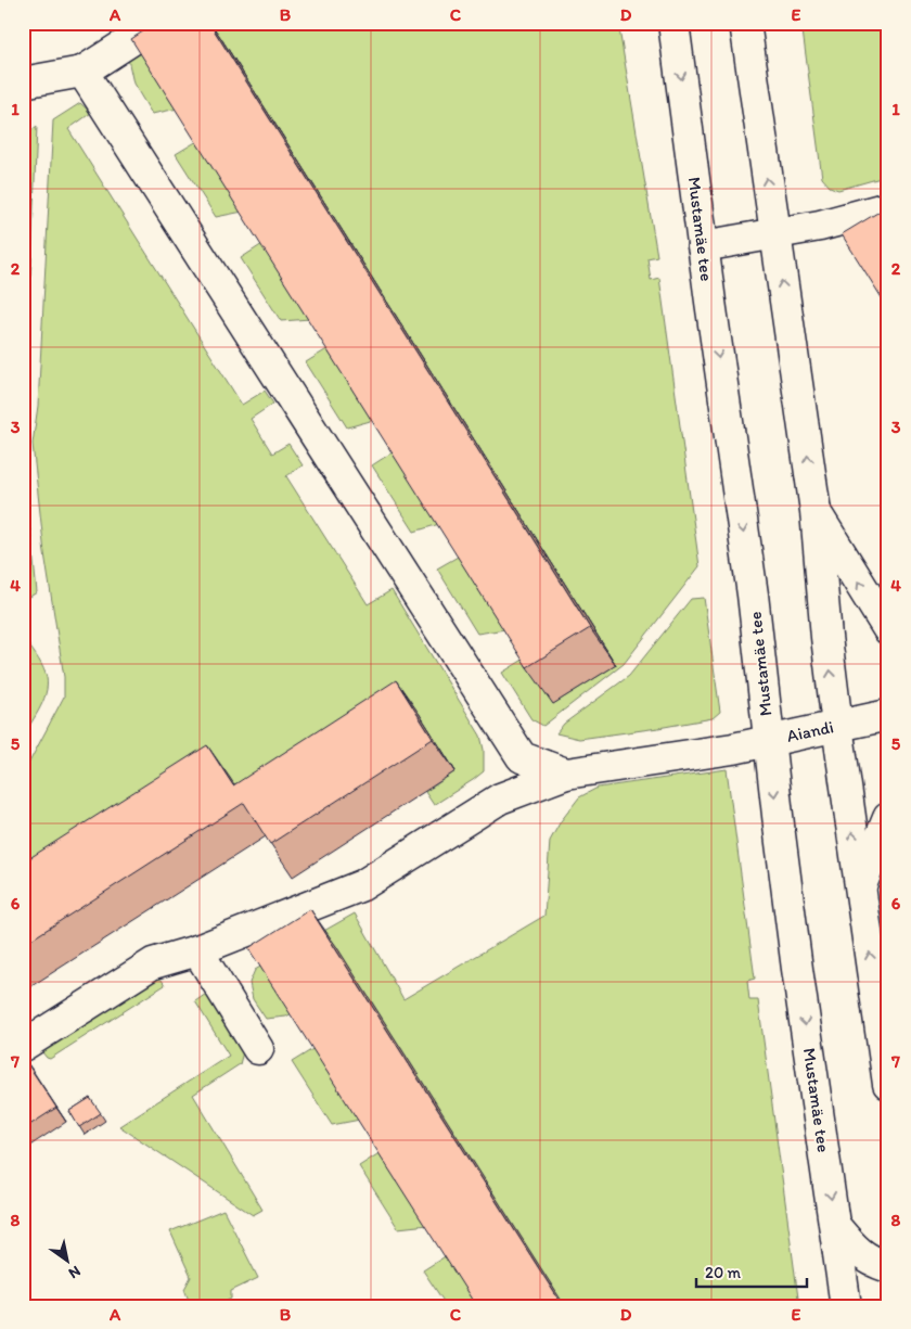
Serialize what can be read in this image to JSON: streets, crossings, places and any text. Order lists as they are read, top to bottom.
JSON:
{
  "streets": {
    "main road": ["Mustamäe tee", "Aiandi"]
  },
  "crossings": [
    ["Mustamäe tee", "Aiandi"]
  ],
  "scale_bar": "20 m",
  "north": "bottom right",
  "grid": {
    "columns": [
      "A",
      "B",
      "C",
      "D",
      "E"
    ],
    "rows": [
      "1",
      "2",
      "3",
      "4",
      "5",
      "6",
      "7",
      "8"
    ]
  }
}
